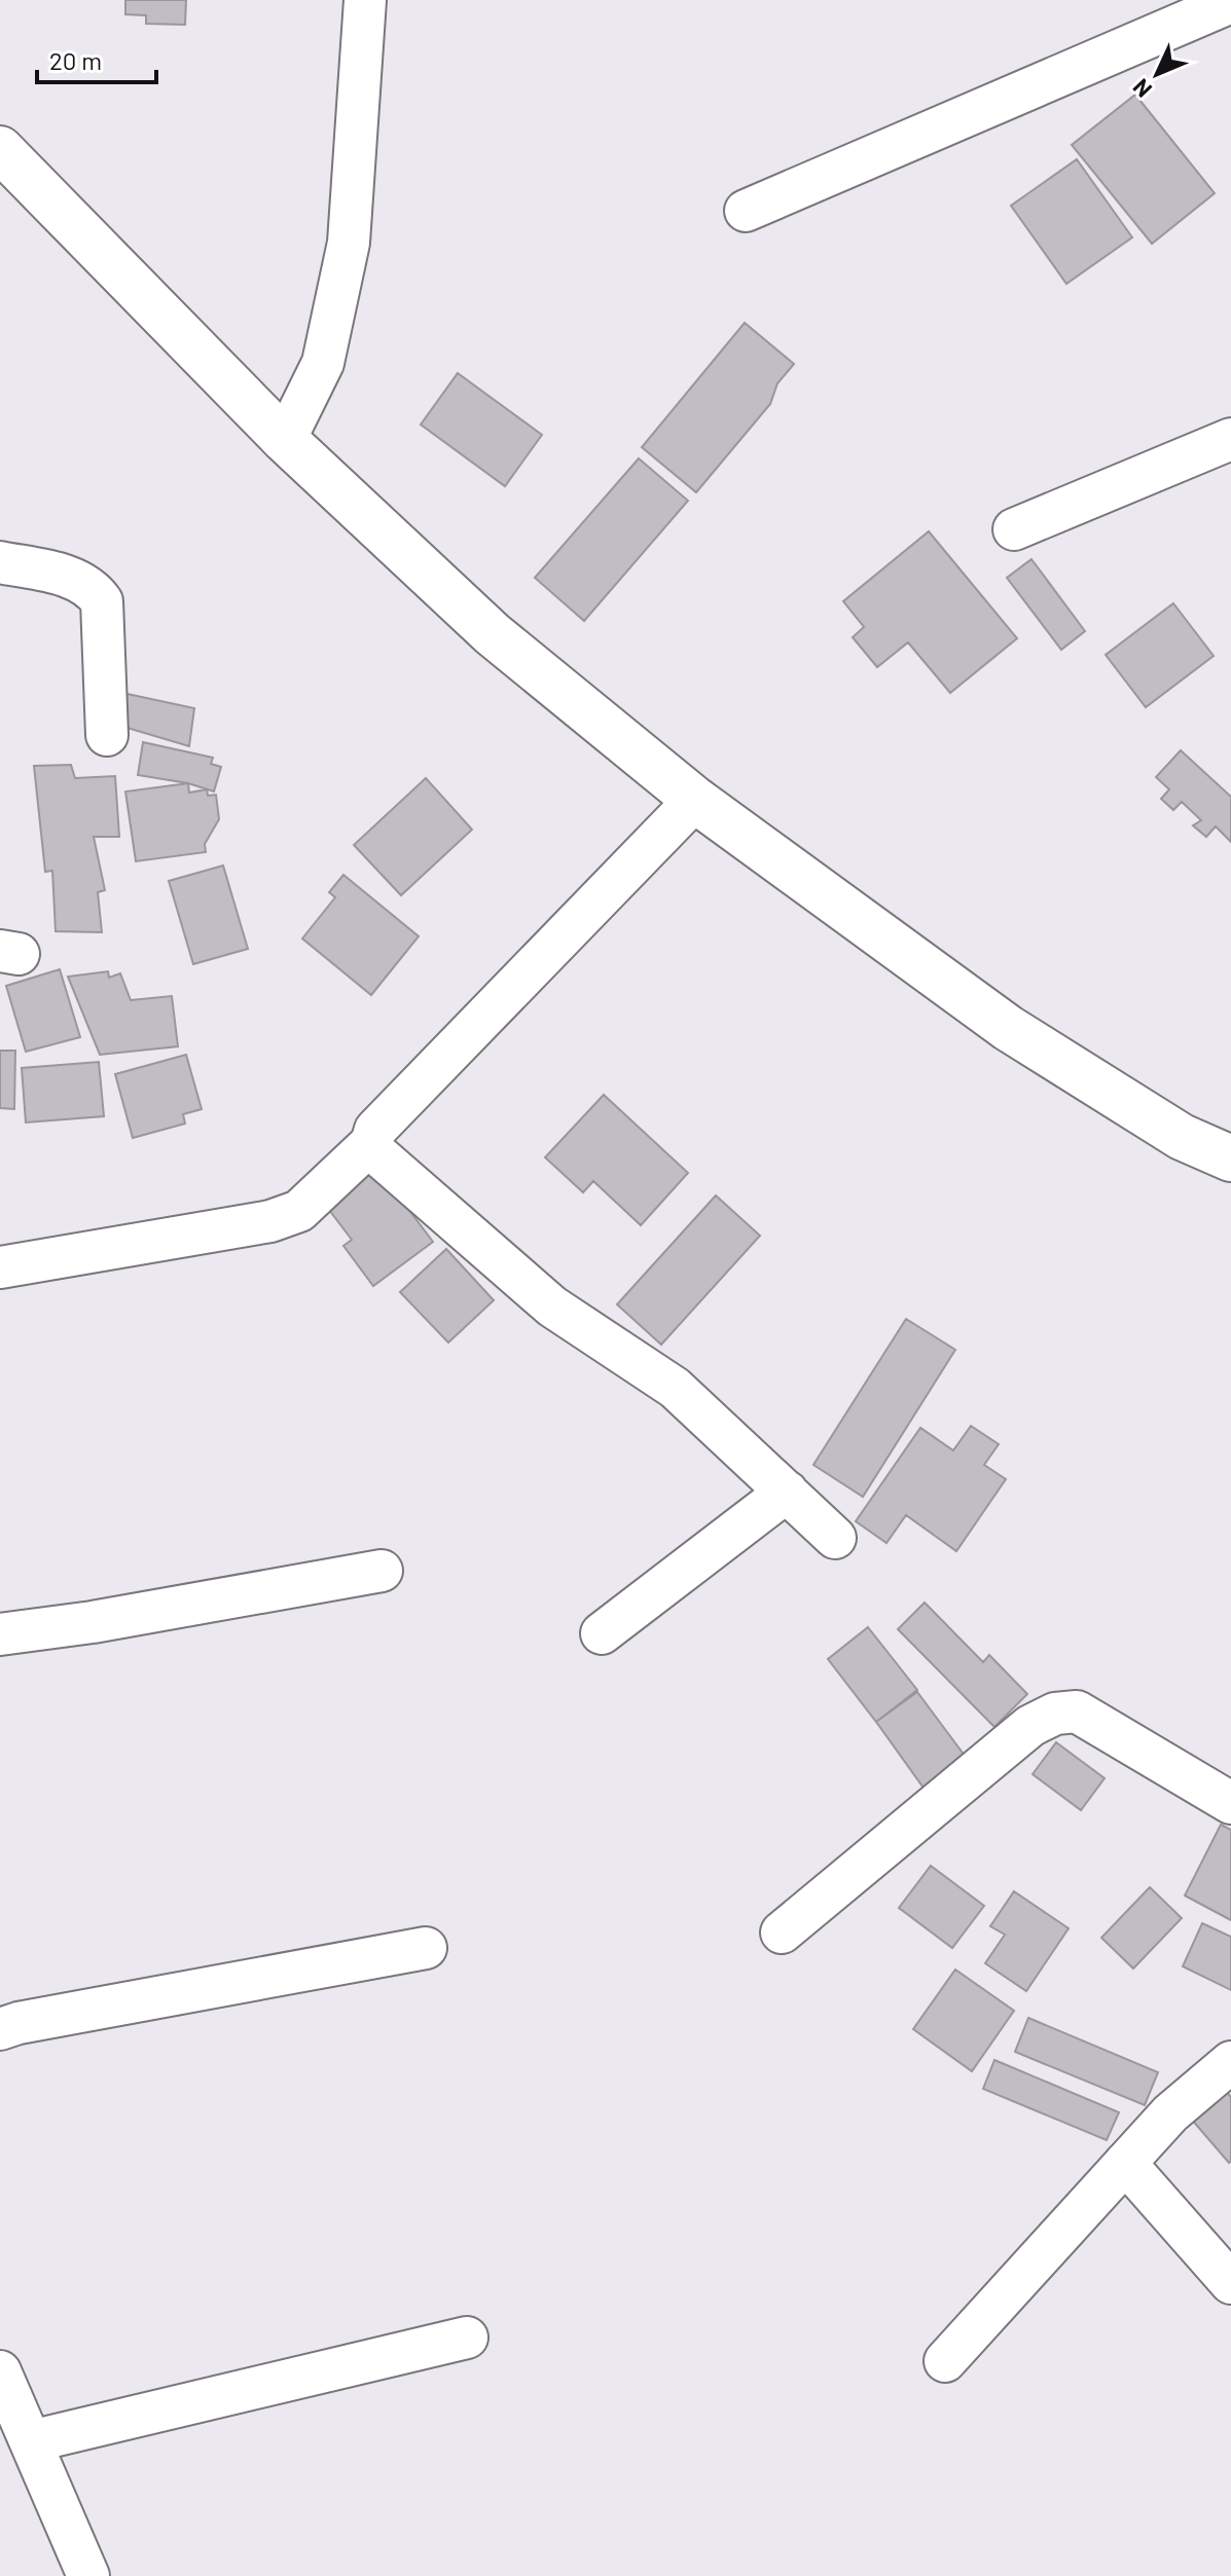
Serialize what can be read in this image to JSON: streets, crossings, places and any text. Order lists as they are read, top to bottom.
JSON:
{
  "scale_bar": "20 m",
  "north": "bottom left"
}
